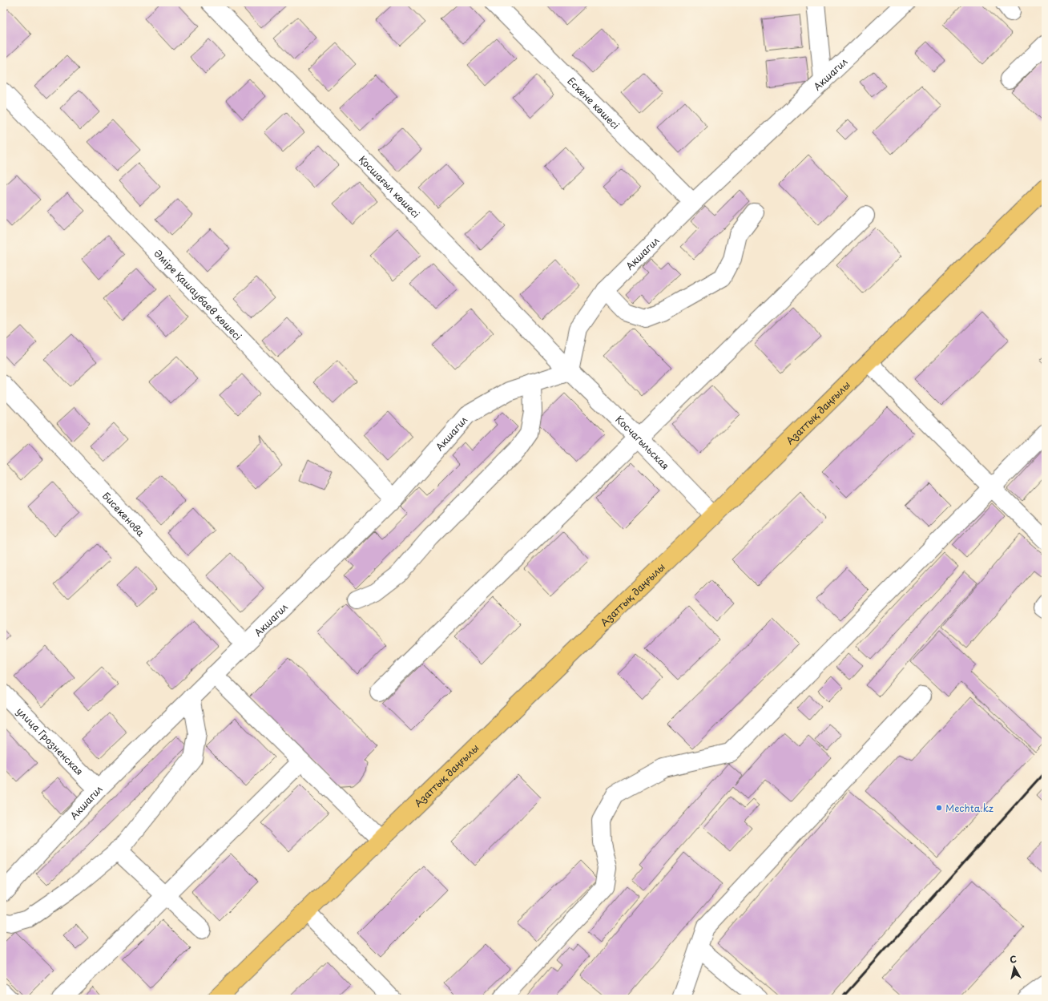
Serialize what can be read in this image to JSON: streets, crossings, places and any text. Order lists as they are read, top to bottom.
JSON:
{
  "streets": {
    "main road": ["Азаттық даңғылы"],
    "street": [
      "Акшагил",
      "Ескене көшесі",
      "Қосшағыл көшесі",
      "Әміре Қашаубаев көшесі",
      "Косчагыльская",
      "Бисекенова",
      "улица Грозненская"
    ]
  },
  "crossings": [
    ["Акшагил", "Ескене көшесі"],
    ["Акшагил", "Қосшағыл көшесі"],
    ["Акшагил", "Әміре Қашаубаев көшесі"],
    ["Акшагил", "Косчагыльская"],
    ["Акшагил", "Бисекенова"],
    ["Акшагил", "улица Грозненская"],
    ["Қосшағыл көшесі", "Косчагыльская"],
    ["Азаттық даңғылы", "Косчагыльская"]
  ],
  "places": ["Mechta.kz"],
  "north": "top"
}
